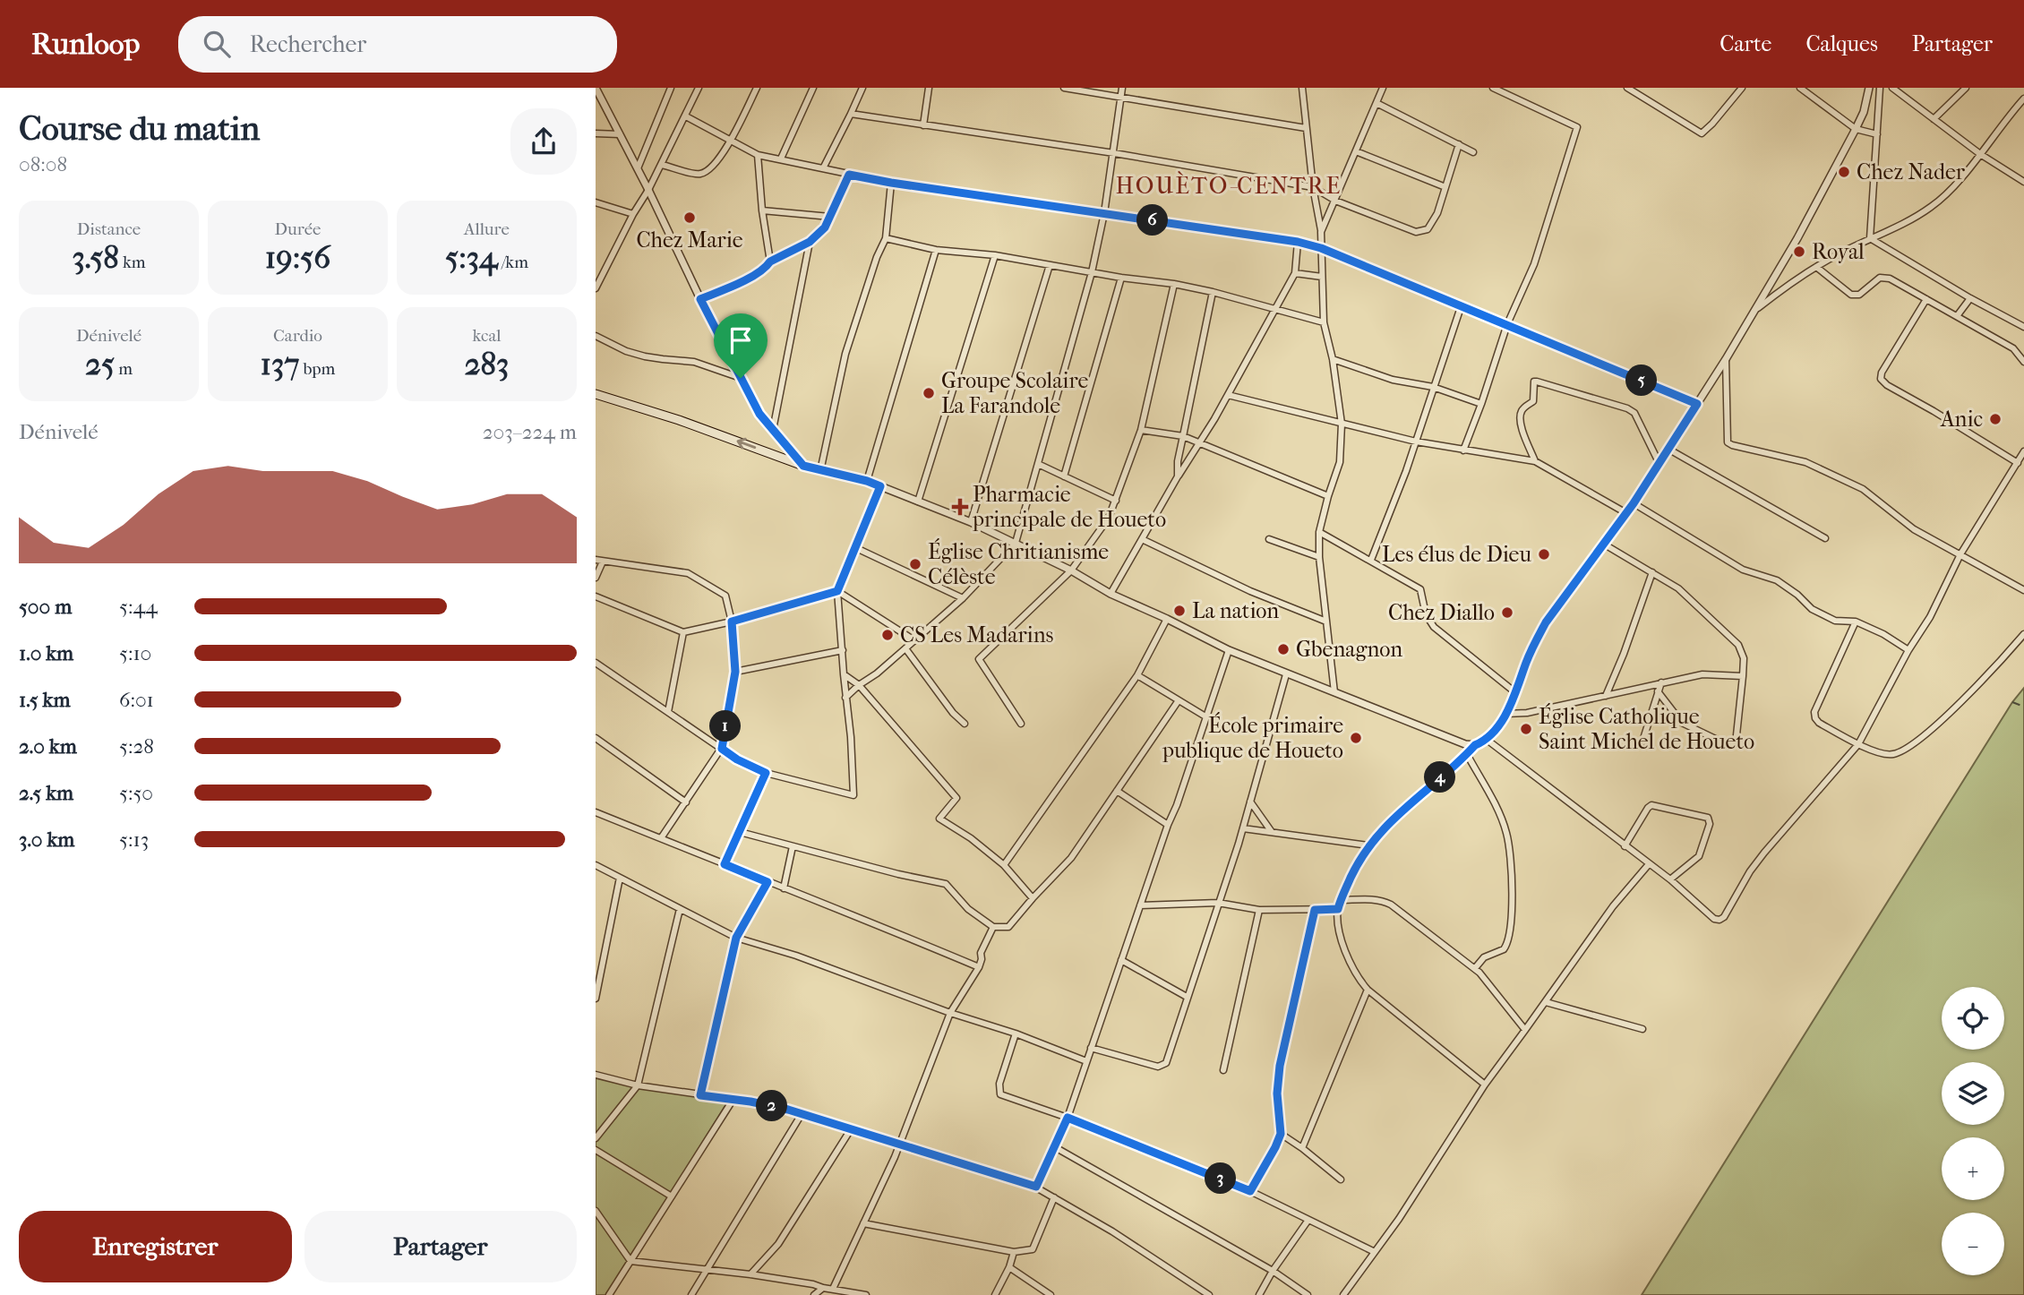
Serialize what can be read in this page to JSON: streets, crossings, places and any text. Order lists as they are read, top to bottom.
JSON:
{
  "districts": ["HOUÈTO-CENTRE"],
  "places": {
    "other": [
      "Chez Nader",
      "Chez Marie",
      "Royal",
      "Groupe Scolaire La Farandole",
      "Anic",
      "Les élus de Dieu",
      "Église Chritianisme Célèste",
      "La nation",
      "Chez Diallo",
      "CS Les Madarins",
      "Gbenagnon",
      "Église Catholique Saint Michel de Houeto",
      "École primaire publique de Houeto"
    ],
    "health": ["Pharmacie principale de Houeto"]
  },
  "page": {
    "header": "Runloop",
    "search": "Rechercher",
    "nav": ["Carte", "Calques", "Partager"],
    "heading": ["Course du matin", "08:08"],
    "stats": [
      ["Distance", "3.58 km"],
      ["Durée", "19:56"],
      ["Allure", "5:34 /km"],
      ["Dénivelé", "25 m"],
      ["Cardio", "137 bpm"],
      ["kcal", "283"]
    ],
    "pins": [
      "6",
      "5",
      "1",
      "4",
      "2",
      "3"
    ],
    "chart": ["Dénivelé", "203–224 m"],
    "list": [
      {
        "name": "500 m",
        "note": "5:44"
      },
      {
        "name": "1.0 km",
        "note": "5:10"
      },
      {
        "name": "1.5 km",
        "note": "6:01"
      },
      {
        "name": "2.0 km",
        "note": "5:28"
      },
      {
        "name": "2.5 km",
        "note": "5:50"
      },
      {
        "name": "3.0 km",
        "note": "5:13"
      }
    ],
    "map_buttons": ["+", "−"],
    "buttons": ["Enregistrer", "Partager"]
  }
}
